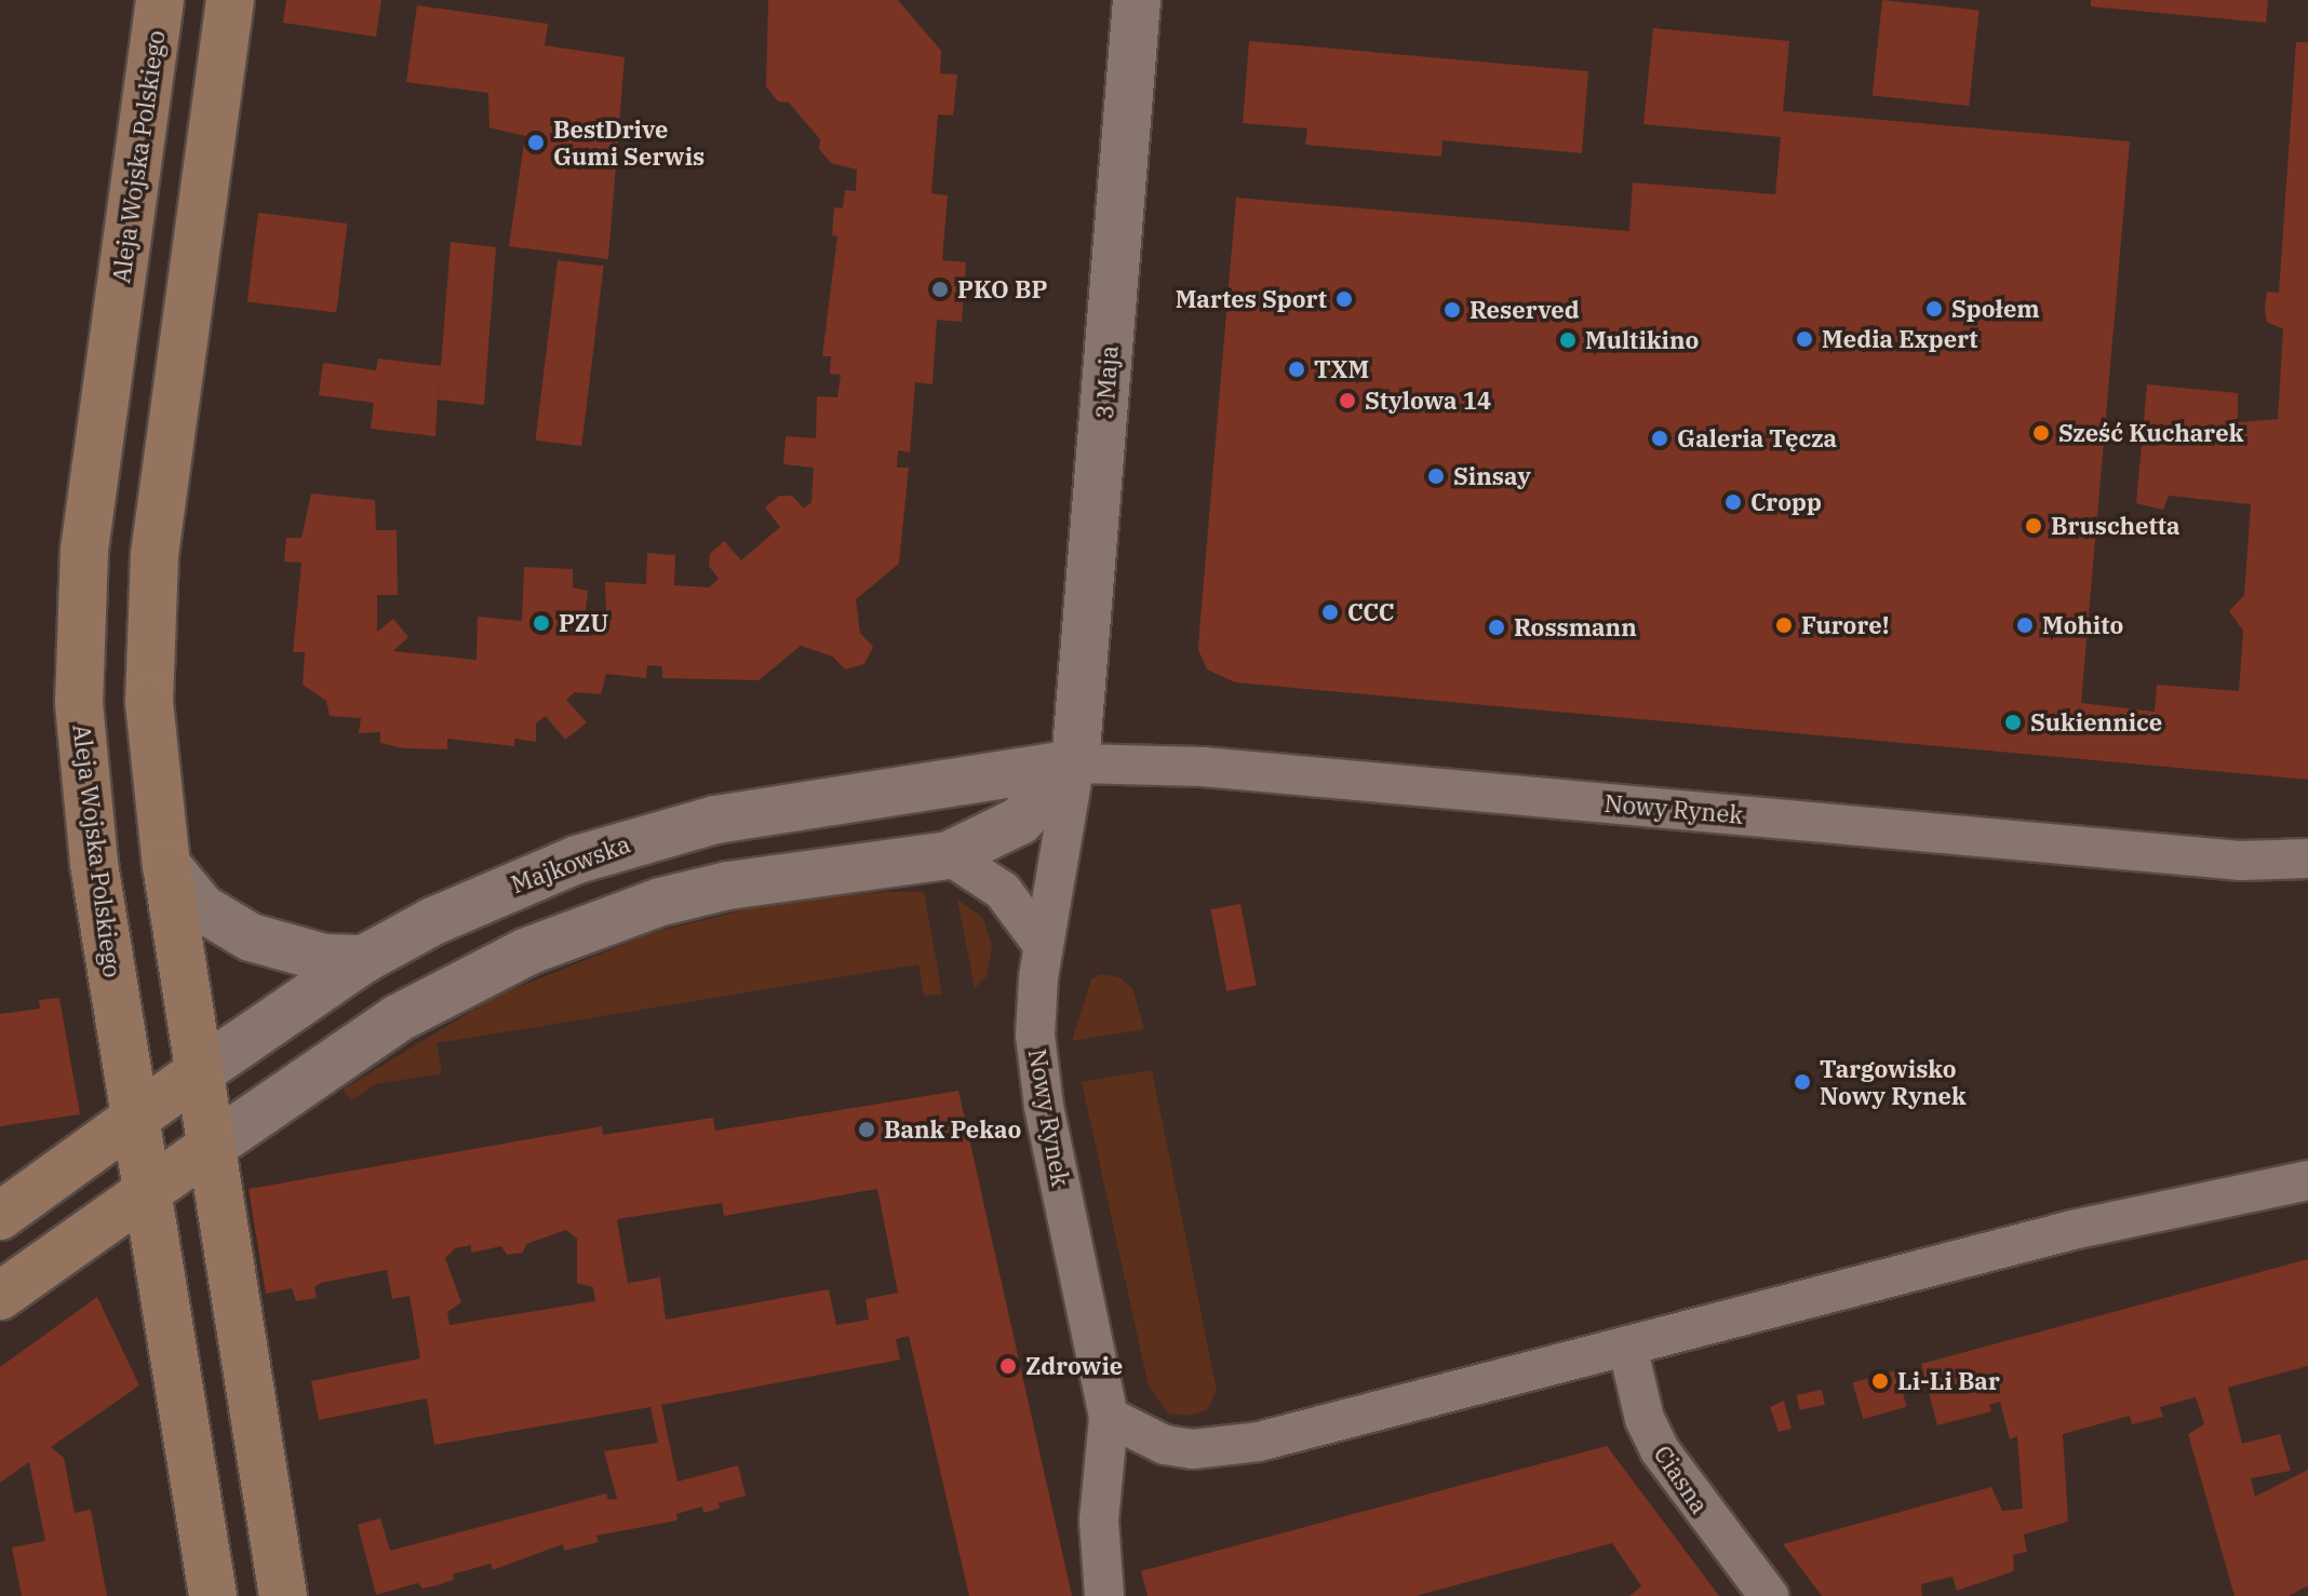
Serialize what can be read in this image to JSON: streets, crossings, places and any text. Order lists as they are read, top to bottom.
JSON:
{
  "streets": {
    "main road": ["Aleja Wojska Polskiego", "Majkowska"],
    "street": ["3 Maja", "Nowy Rynek", "Ciasna"]
  },
  "crossings": [
    ["Aleja Wojska Polskiego", "Majkowska"],
    ["3 Maja", "Nowy Rynek"],
    ["3 Maja", "Majkowska"],
    ["Nowy Rynek", "Majkowska"]
  ],
  "places": [
    "BestDrive Gumi Serwis",
    "PKO BP",
    "Martes Sport",
    "Społem",
    "Reserved",
    "Media Expert",
    "Multikino",
    "TXM",
    "Stylowa 14",
    "Sześć Kucharek",
    "Galeria Tęcza",
    "Sinsay",
    "Cropp",
    "Bruschetta",
    "CCC",
    "PZU",
    "Furore!",
    "Mohito",
    "Rossmann",
    "Sukiennice",
    "Targowisko Nowy Rynek",
    "Bank Pekao",
    "Zdrowie",
    "Li-Li Bar"
  ]
}
